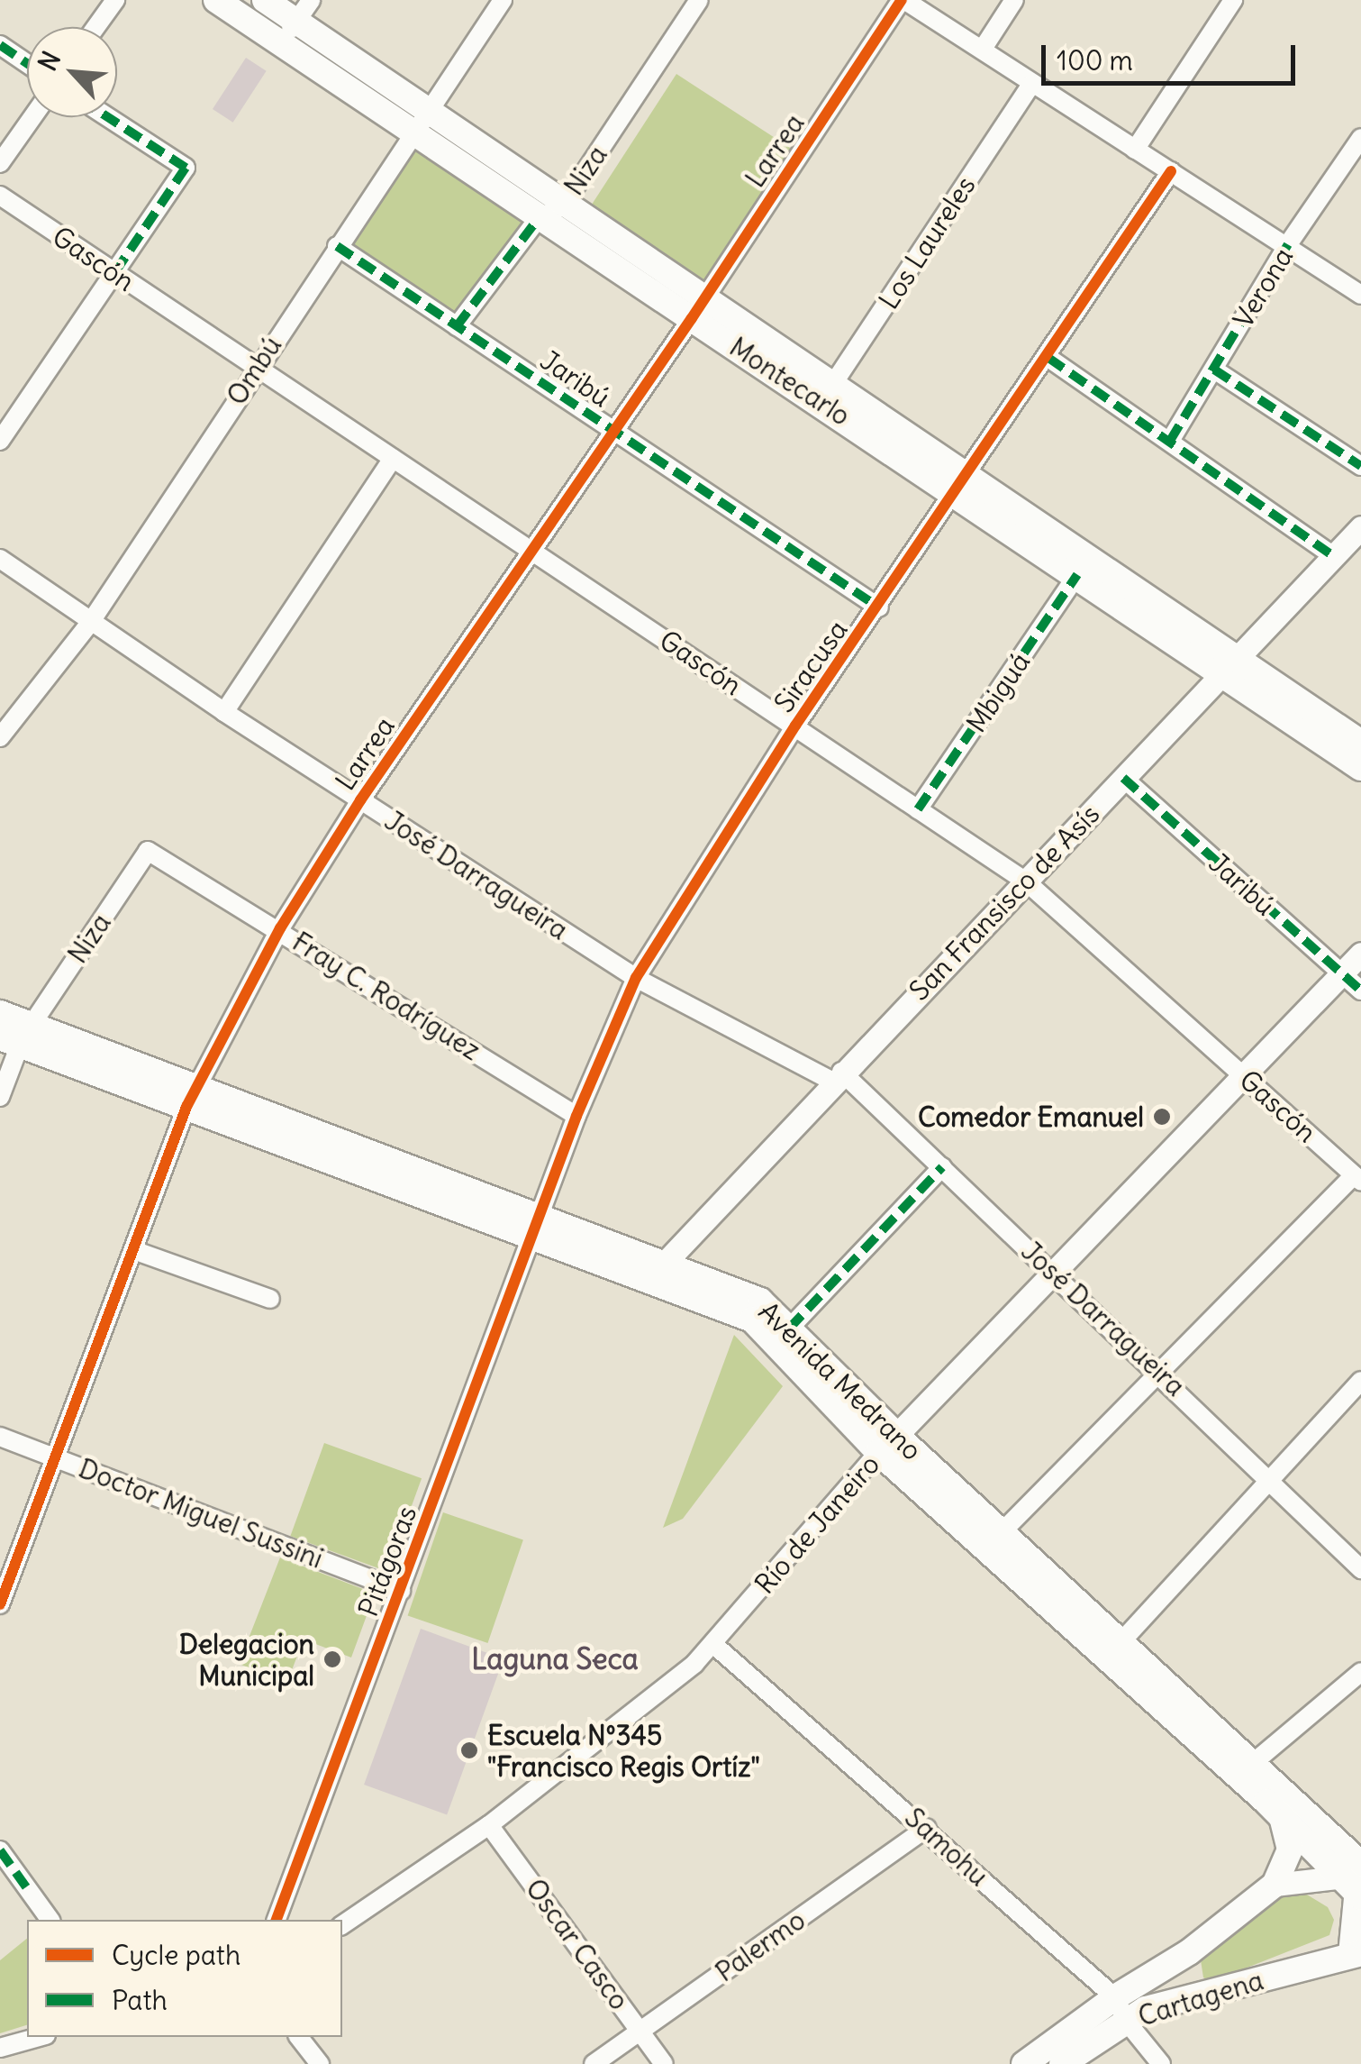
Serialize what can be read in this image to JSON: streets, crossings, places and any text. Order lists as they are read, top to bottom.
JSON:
{
  "streets": {
    "main road": ["Montecarlo", "Avenida Medrano", "Cartagena"],
    "street": [
      "Larrea",
      "Niza",
      "Los Laureles",
      "Gascón",
      "Verona",
      "Ombú",
      "Jaribú",
      "Siracusa",
      "Mbiguá",
      "José Darragueira",
      "San Fransisco de Asís",
      "Fray C. Rodríguez",
      "Doctor Miguel Sussini",
      "Río de Janeiro",
      "Pitágoras",
      "Samohu",
      "Oscar Casco",
      "Palermo"
    ]
  },
  "crossings": [
    ["Larrea", "Gascón"],
    ["Larrea", "Jaribú"],
    ["Larrea", "Montecarlo"],
    ["Larrea", "José Darragueira"],
    ["Larrea", "Fray C. Rodríguez"],
    ["Larrea", "Avenida Medrano"],
    ["Larrea", "Doctor Miguel Sussini"],
    ["Niza", "Jaribú"],
    ["Niza", "Montecarlo"],
    ["Niza", "Fray C. Rodríguez"],
    ["Niza", "Avenida Medrano"],
    ["Los Laureles", "Montecarlo"],
    ["Gascón", "Ombú"],
    ["Gascón", "Siracusa"],
    ["Gascón", "Mbiguá"],
    ["Gascón", "San Fransisco de Asís"],
    ["Gascón", "Río de Janeiro"],
    ["Ombú", "Jaribú"],
    ["Ombú", "Montecarlo"],
    ["Ombú", "José Darragueira"],
    ["Jaribú", "Siracusa"],
    ["Jaribú", "San Fransisco de Asís"],
    ["Jaribú", "Río de Janeiro"],
    ["Montecarlo", "Siracusa"],
    ["Montecarlo", "Mbiguá"],
    ["Montecarlo", "San Fransisco de Asís"],
    ["Siracusa", "José Darragueira"],
    ["Siracusa", "Fray C. Rodríguez"],
    ["Siracusa", "Avenida Medrano"],
    ["Siracusa", "Pitágoras"],
    ["José Darragueira", "San Fransisco de Asís"],
    ["José Darragueira", "Río de Janeiro"],
    ["San Fransisco de Asís", "Avenida Medrano"],
    ["Avenida Medrano", "Río de Janeiro"],
    ["Avenida Medrano", "Pitágoras"],
    ["Avenida Medrano", "Cartagena"],
    ["Doctor Miguel Sussini", "Pitágoras"],
    ["Río de Janeiro", "Samohu"],
    ["Río de Janeiro", "Oscar Casco"],
    ["Samohu", "Palermo"],
    ["Samohu", "Cartagena"],
    ["Oscar Casco", "Palermo"]
  ],
  "districts": ["Laguna Seca"],
  "places": ["Comedor Emanuel", "Delegacion Municipal", "Escuela Nº345 \"Francisco Regis Ortíz\""],
  "legend": ["Cycle path", "Path"],
  "scale_bar": "100 m",
  "north": "top left"
}
